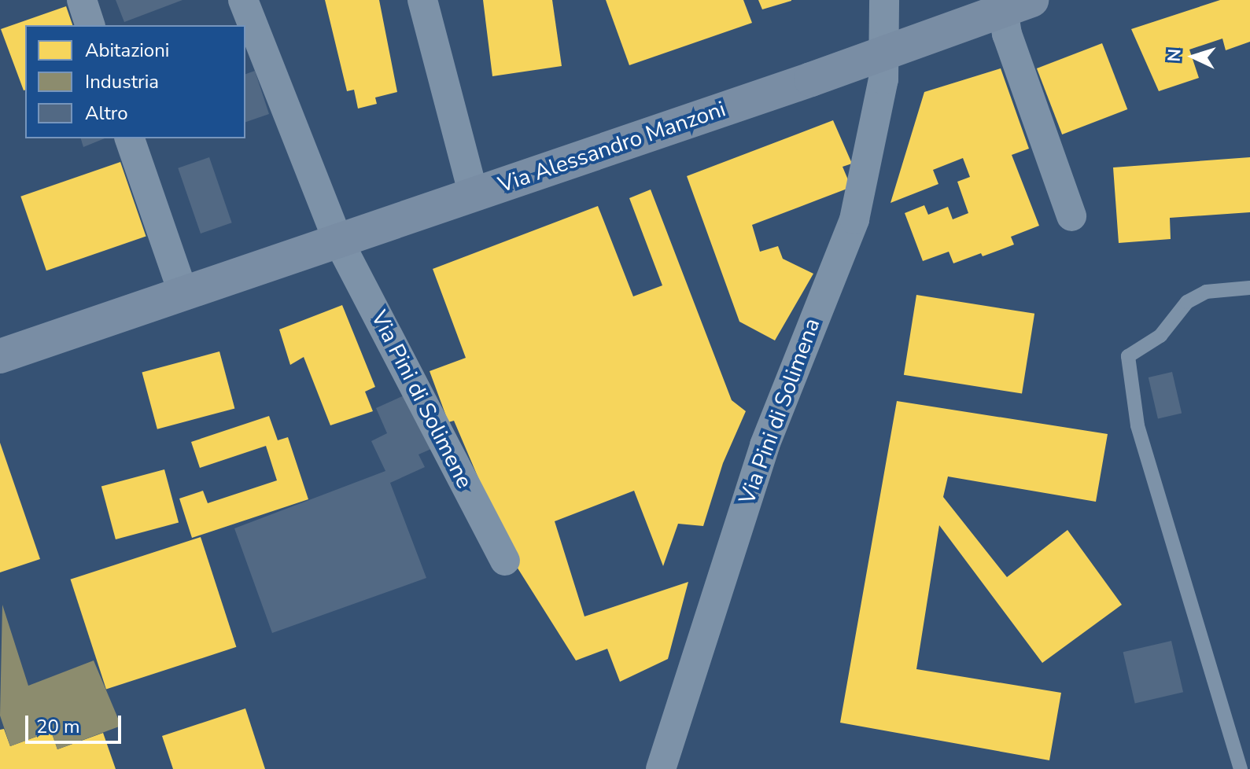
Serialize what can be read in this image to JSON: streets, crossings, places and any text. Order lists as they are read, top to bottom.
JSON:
{
  "streets": {
    "street": ["Via Alessandro Manzoni", "Via Pini di Solimene", "Via Pini di Solimena"]
  },
  "crossings": [
    ["Via Alessandro Manzoni", "Via Pini di Solimene"],
    ["Via Alessandro Manzoni", "Via Pini di Solimena"]
  ],
  "legend": ["Abitazioni", "Industria", "Altro"],
  "scale_bar": "20 m",
  "north": "left"
}
